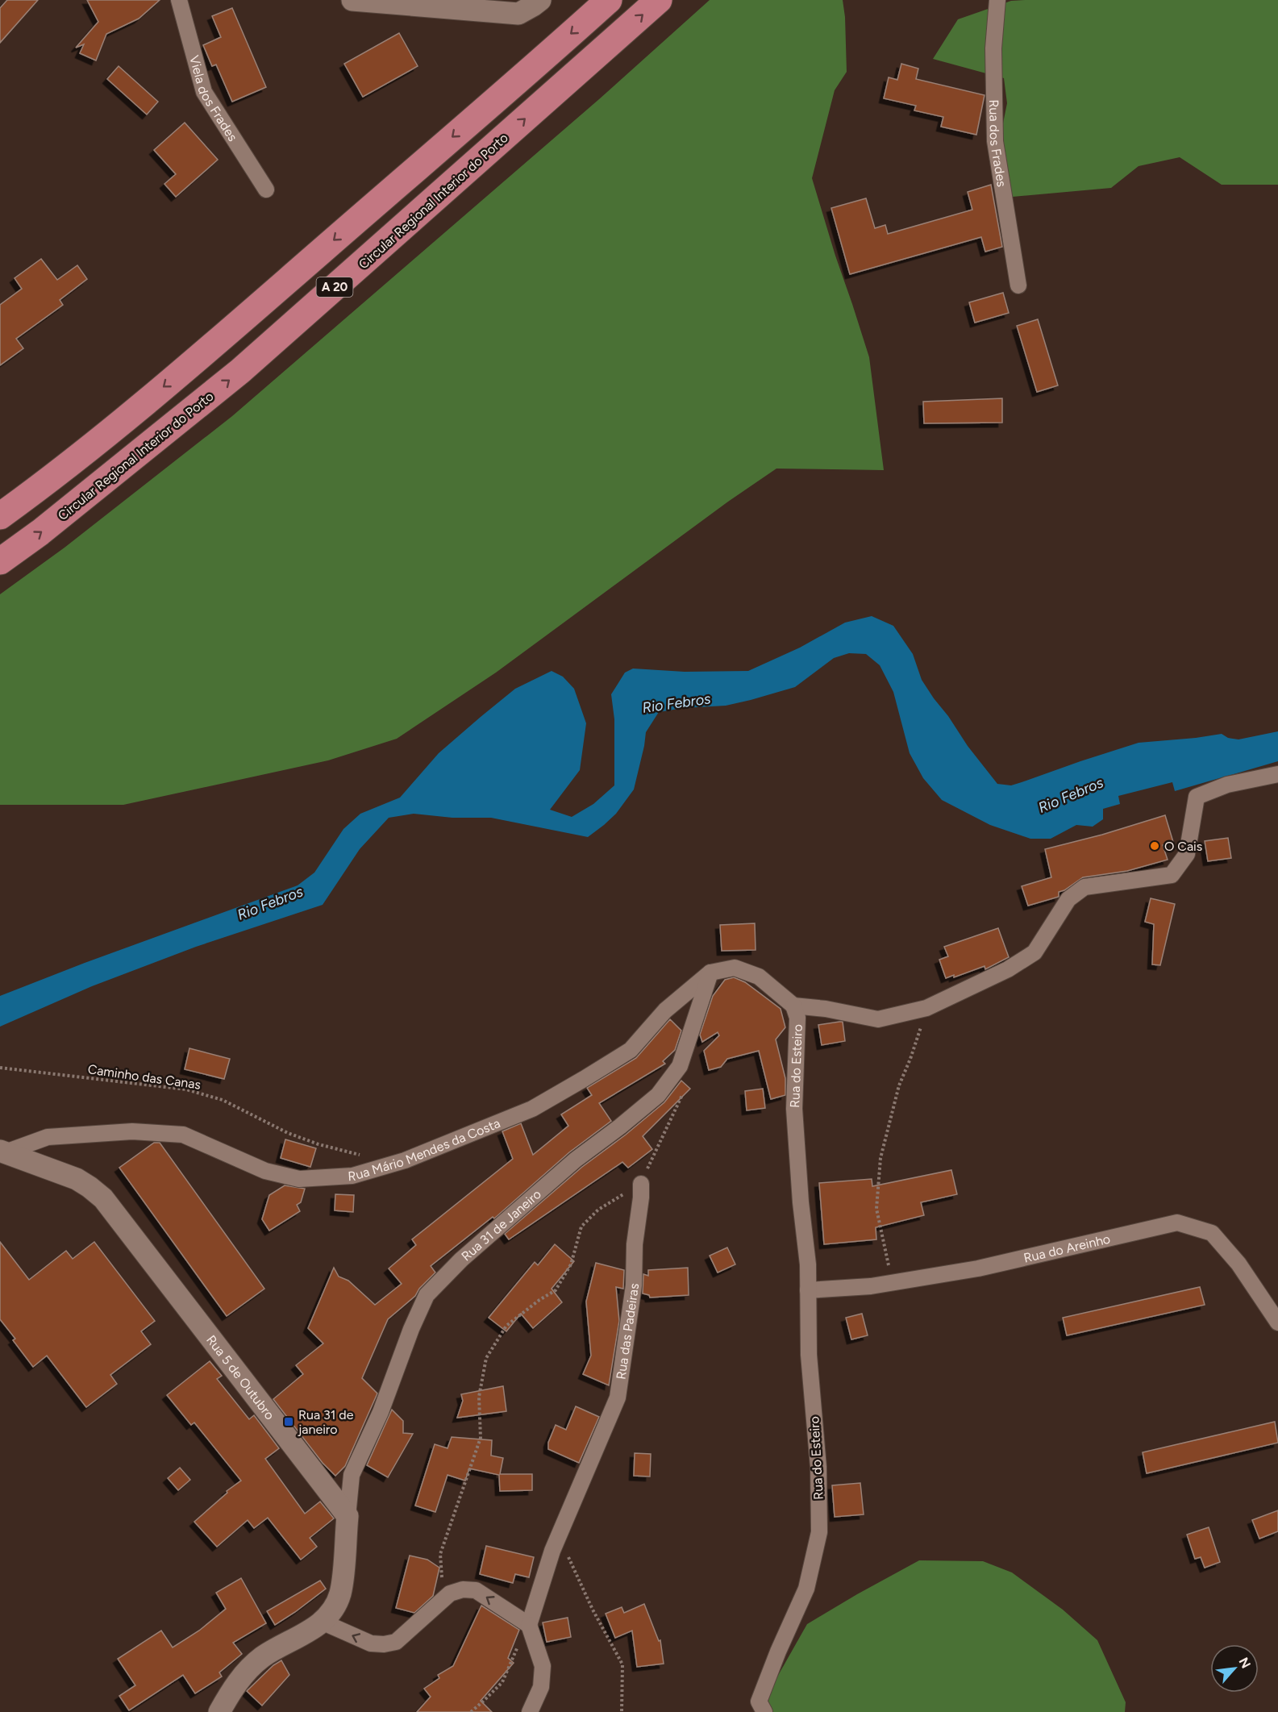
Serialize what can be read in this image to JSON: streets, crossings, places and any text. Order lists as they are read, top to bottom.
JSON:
{
  "streets": {
    "highway": ["Circular Regional Interior do Porto", "A 20"],
    "street": [
      "Viela dos Frades",
      "Rua dos Frades",
      "Rua do Esteiro",
      "Rua Mário Mendes da Costa",
      "Rua 31 de Janeiro",
      "Rua do Areinho",
      "Rua das Padeiras",
      "Rua 5 de Outubro"
    ],
    "path": ["Caminho das Canas"]
  },
  "crossings": [
    ["Rua do Esteiro", "Rua Mário Mendes da Costa"],
    ["Rua do Esteiro", "Rua do Areinho"],
    ["Caminho das Canas", "Rua Mário Mendes da Costa"],
    ["Rua Mário Mendes da Costa", "Rua 31 de Janeiro"],
    ["Rua Mário Mendes da Costa", "Rua 5 de Outubro"],
    ["Rua 31 de Janeiro", "Rua 5 de Outubro"]
  ],
  "water": ["Rio Febros"],
  "places": {
    "other": ["O Cais"],
    "transit": ["Rua 31 de janeiro"]
  },
  "north": "top right"
}
